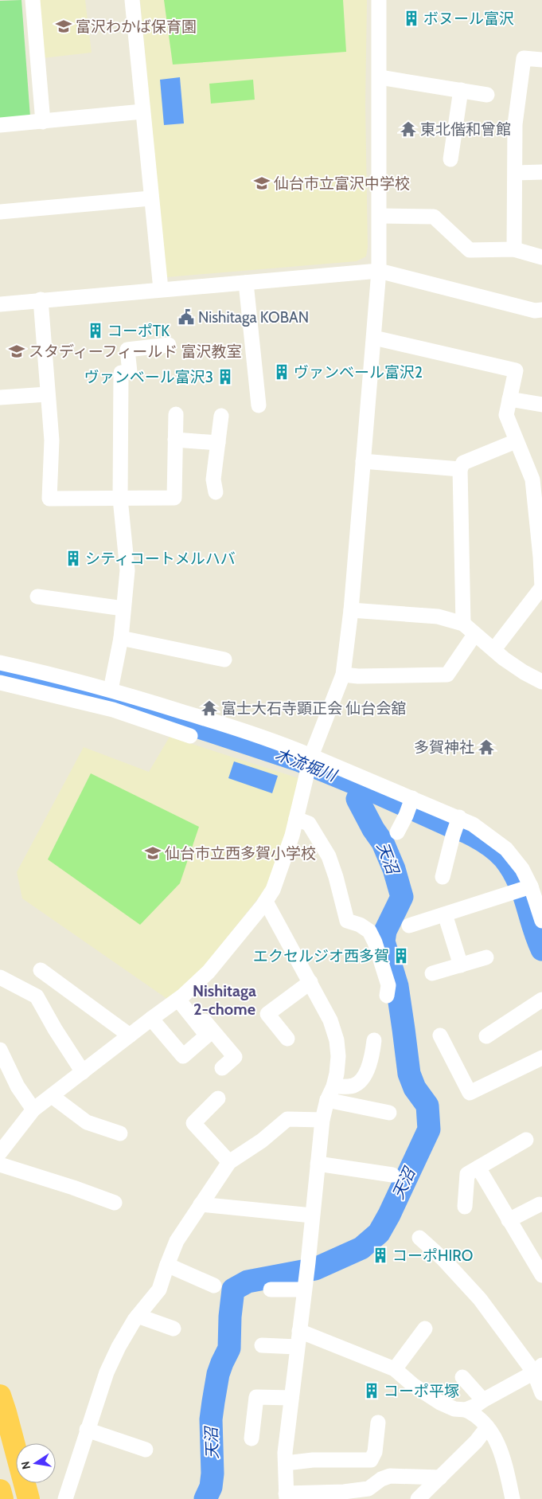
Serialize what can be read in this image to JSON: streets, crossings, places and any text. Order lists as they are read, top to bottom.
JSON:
{
  "districts": ["Nishitaga 2-chome"],
  "water": ["木流堀川", "天沼"],
  "places": {
    "building": [
      "ボヌール富沢",
      "コーポTK",
      "ヴァンベール富沢2",
      "ヴァンベール富沢3",
      "シティコートメルハバ",
      "エクセルジオ西多賀",
      "コーポHIRO",
      "コーポ平塚"
    ],
    "school or university": [
      "富沢わかば保育園",
      "仙台市立富沢中学校",
      "スタディーフィールド 富沢教室",
      "仙台市立西多賀小学校"
    ],
    "temple": ["東北偕和曾館", "富士大石寺顕正会 仙台会舘", "多賀神社"],
    "public building": ["Nishitaga KOBAN"]
  },
  "north": "left"
}
